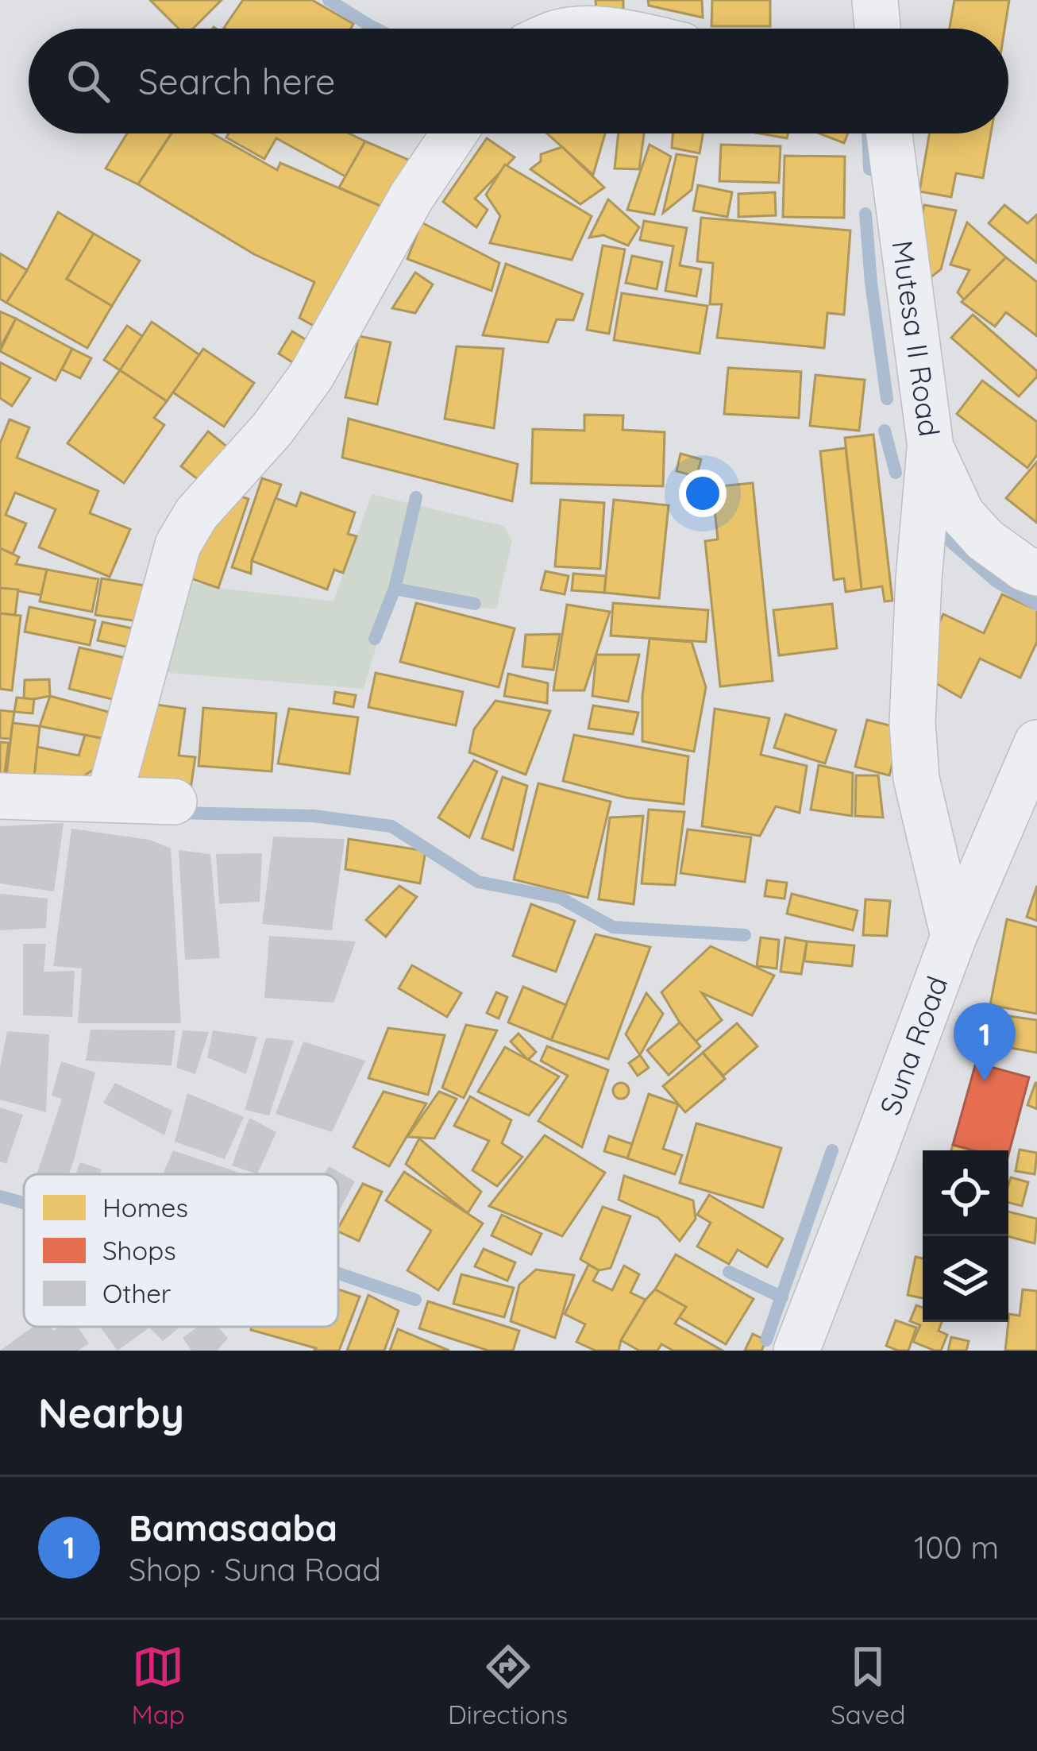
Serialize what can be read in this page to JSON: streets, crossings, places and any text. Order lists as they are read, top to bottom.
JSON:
{
  "streets": {
    "street": ["Mutesa II Road", "Suna Road"]
  },
  "legend": ["Homes", "Shops", "Other"],
  "page": {
    "search": "Search here",
    "pins": "1",
    "heading": "Nearby",
    "list": [
      {
        "mark": "1",
        "name": "Bamasaaba",
        "note": "Shop · Suna Road",
        "value": "100 m"
      }
    ],
    "nav": ["Map", "Directions", "Saved"]
  }
}
